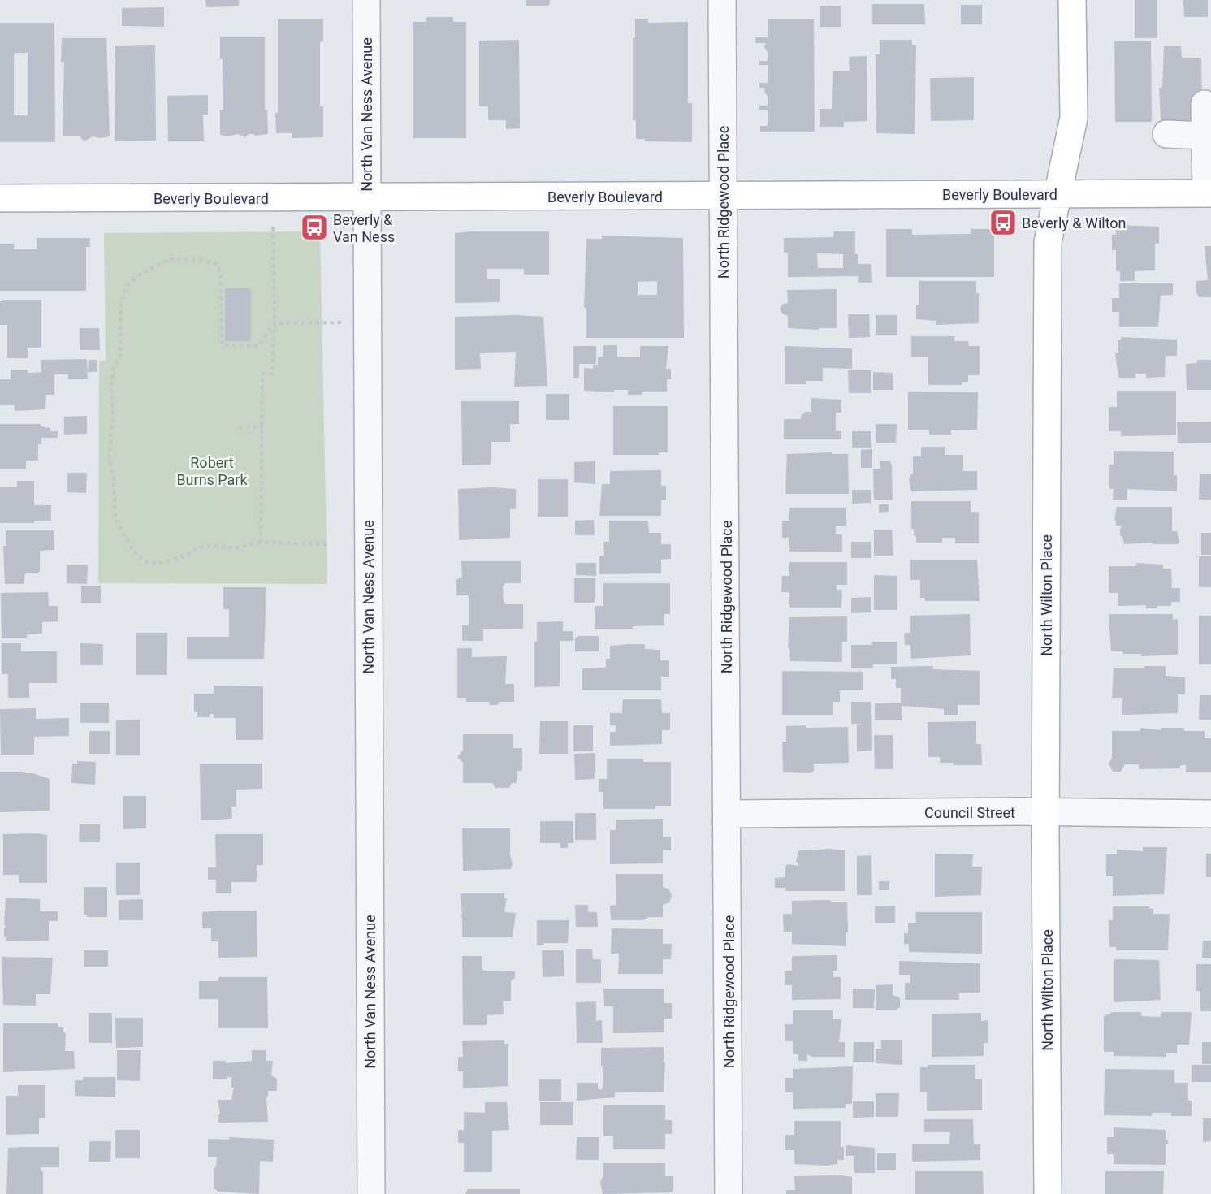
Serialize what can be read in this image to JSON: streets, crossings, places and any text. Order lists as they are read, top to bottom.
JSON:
{
  "streets": {
    "main road": ["Beverly Boulevard", "North Wilton Place"],
    "street": ["North Van Ness Avenue", "North Ridgewood Place", "Council Street"]
  },
  "crossings": [
    ["North Van Ness Avenue", "Beverly Boulevard"],
    ["Beverly Boulevard", "North Ridgewood Place"],
    ["Beverly Boulevard", "North Wilton Place"],
    ["North Ridgewood Place", "Council Street"],
    ["North Wilton Place", "Council Street"]
  ],
  "parks": ["Robert Burns Park"],
  "places": {
    "bus stop": ["Beverly & Wilton", "Beverly & Van Ness"]
  }
}
